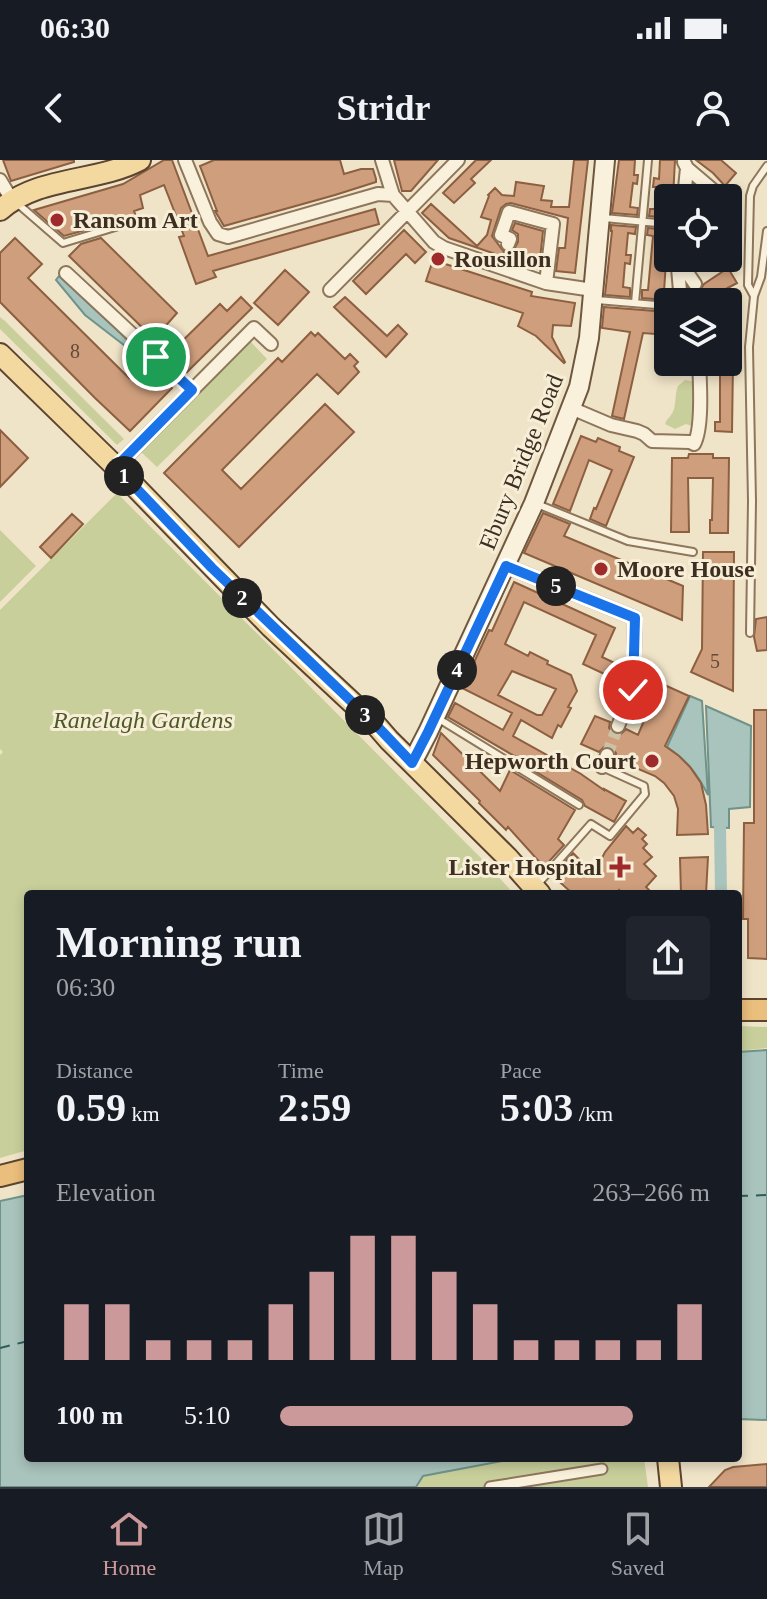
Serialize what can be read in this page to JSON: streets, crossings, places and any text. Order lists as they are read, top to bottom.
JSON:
{
  "streets": {
    "main road": ["Ebury Bridge Road"]
  },
  "parks": ["Ranelagh Gardens"],
  "places": {
    "other": [
      "Ransom Art",
      "Rousillon",
      "Moore House",
      "Hepworth Court"
    ],
    "health": ["Lister Hospital"]
  },
  "house_numbers": ["8", "5"],
  "page": {
    "status": "06:30",
    "header": "Stridr",
    "pins": [
      "1",
      "5",
      "2",
      "4",
      "3"
    ],
    "heading": ["Morning run", "06:30"],
    "stats": [
      ["Distance", "0.59 km"],
      ["Time", "2:59"],
      ["Pace", "5:03 /km"]
    ],
    "chart": ["Elevation", "263–266 m"],
    "list": [
      {
        "name": "100 m",
        "note": "5:10"
      }
    ],
    "tabs": ["Home", "Map", "Saved"]
  }
}
